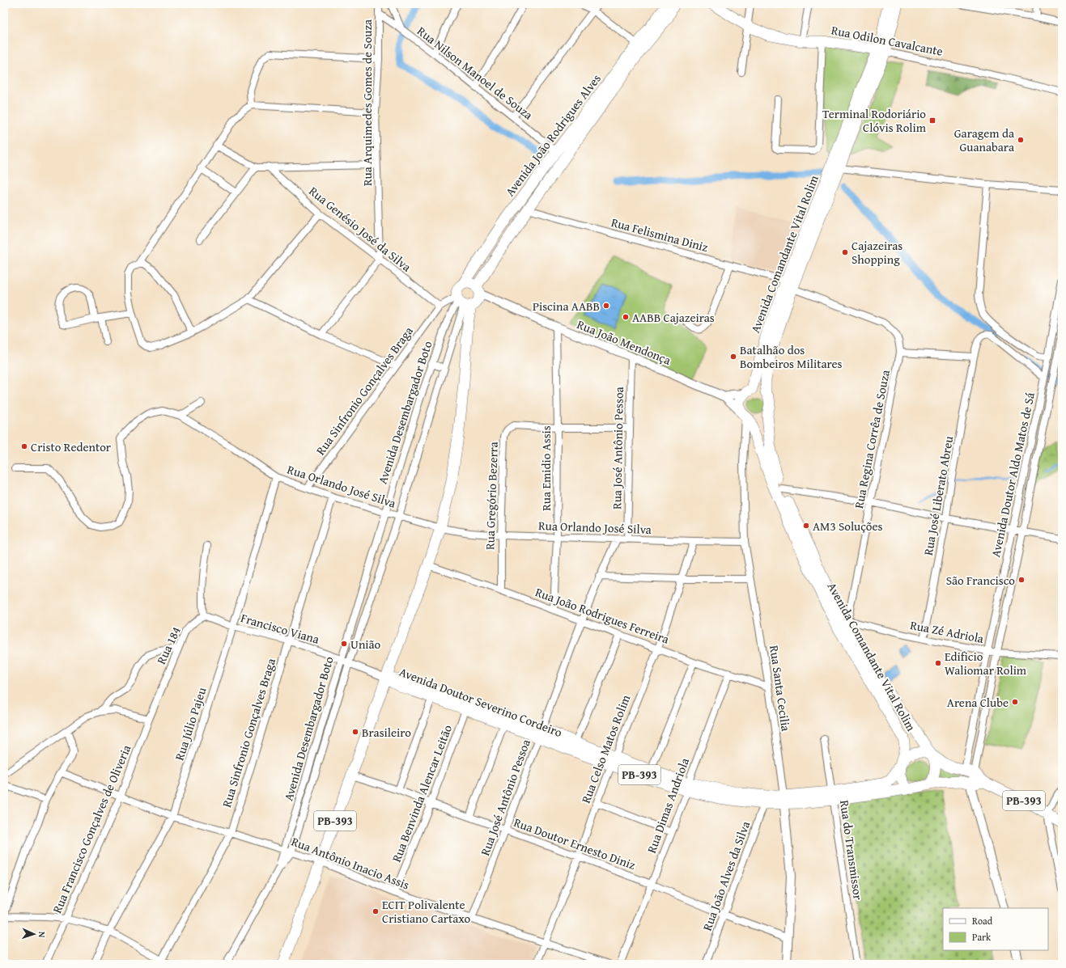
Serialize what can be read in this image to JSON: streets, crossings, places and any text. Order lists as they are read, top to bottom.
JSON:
{
  "streets": {
    "main road": [
      "Rua Odilon Cavalcante",
      "Avenida João Rodrigues Alves",
      "Avenida Comandante Vital Rolim",
      "Avenida Doutor Severino Cordeiro",
      "PB-393"
    ],
    "street": [
      "Rua Nilson Manoel de Souza",
      "Rua Arquimedes Gomes de Souza",
      "Rua Genésio José da Silva",
      "Rua Felismina Diniz",
      "Rua João Mendonça",
      "Rua Sinfronio Gonçalves Braga",
      "Avenida Desembargador Boto",
      "Rua Regina Corrêa de Souza",
      "Rua José Antônio Pessoa",
      "Rua Emidio Assis",
      "Avenida Doutor Aldo Matos de Sá",
      "Rua Orlando José Silva",
      "Rua Gregório Bezerra",
      "Rua José Liberato Abreu",
      "Rua João Rodrigues Ferreira",
      "Francisco Viana",
      "Rua Zé Adriola",
      "Rua 184",
      "Rua Santa Cecilia",
      "Rua Júlio Pajeu",
      "Rua Celso Matos Rolim",
      "Rua Benvinda Alencar Leitão",
      "Rua Dimas Andriola",
      "Rua Francisco Gonçalves de Oliveria",
      "Rua Doutor Ernesto Diniz",
      "Rua do Transmissor",
      "Rua Antônio Inacio Assis",
      "Rua João Alves da Silva"
    ]
  },
  "crossings": [
    ["Rua Odilon Cavalcante", "Avenida Comandante Vital Rolim"],
    ["Rua Nilson Manoel de Souza", "Avenida João Rodrigues Alves"],
    ["Rua Arquimedes Gomes de Souza", "Rua Genésio José da Silva"],
    ["Avenida João Rodrigues Alves", "Rua Felismina Diniz"],
    ["Avenida João Rodrigues Alves", "Rua João Mendonça"],
    ["Avenida João Rodrigues Alves", "Avenida Desembargador Boto"],
    ["Rua Genésio José da Silva", "Rua Sinfronio Gonçalves Braga"],
    ["Rua Felismina Diniz", "Avenida Comandante Vital Rolim"],
    ["Rua Felismina Diniz", "Rua Regina Corrêa de Souza"],
    ["Avenida Comandante Vital Rolim", "Rua Regina Corrêa de Souza"],
    ["Avenida Comandante Vital Rolim", "Rua Zé Adriola"],
    ["Avenida Comandante Vital Rolim", "Rua Santa Cecilia"],
    ["Avenida Comandante Vital Rolim", "Avenida Doutor Severino Cordeiro"],
    ["Rua João Mendonça", "Avenida Desembargador Boto"],
    ["Rua João Mendonça", "Rua José Antônio Pessoa"],
    ["Rua João Mendonça", "Rua Emidio Assis"],
    ["Rua Sinfronio Gonçalves Braga", "Rua Orlando José Silva"],
    ["Rua Sinfronio Gonçalves Braga", "Francisco Viana"],
    ["Rua Sinfronio Gonçalves Braga", "Rua Antônio Inacio Assis"],
    ["Avenida Desembargador Boto", "Rua Orlando José Silva"],
    ["Avenida Desembargador Boto", "Francisco Viana"],
    ["Avenida Desembargador Boto", "Rua Antônio Inacio Assis"],
    ["Rua Regina Corrêa de Souza", "Rua Zé Adriola"],
    ["Rua José Antônio Pessoa", "Rua Orlando José Silva"],
    ["Rua José Antônio Pessoa", "Rua Gregório Bezerra"],
    ["Rua José Antônio Pessoa", "Rua João Rodrigues Ferreira"],
    ["Rua José Antônio Pessoa", "Avenida Doutor Severino Cordeiro"],
    ["Rua José Antônio Pessoa", "Rua Doutor Ernesto Diniz"],
    ["Rua José Antônio Pessoa", "Rua Antônio Inacio Assis"],
    ["Rua Emidio Assis", "Rua Orlando José Silva"],
    ["Rua Emidio Assis", "Rua Gregório Bezerra"],
    ["Rua Emidio Assis", "Rua João Rodrigues Ferreira"],
    ["Avenida Doutor Aldo Matos de Sá", "Rua José Liberato Abreu"],
    ["Avenida Doutor Aldo Matos de Sá", "Rua Zé Adriola"],
    ["Avenida Doutor Aldo Matos de Sá", "PB-393"],
    ["Rua Orlando José Silva", "Rua Gregório Bezerra"],
    ["Rua Orlando José Silva", "Rua Santa Cecilia"],
    ["Rua Orlando José Silva", "Rua Júlio Pajeu"],
    ["Rua Orlando José Silva", "Rua Celso Matos Rolim"],
    ["Rua Gregório Bezerra", "Rua João Rodrigues Ferreira"],
    ["Rua José Liberato Abreu", "Rua Zé Adriola"],
    ["Rua João Rodrigues Ferreira", "Rua Santa Cecilia"],
    ["Rua João Rodrigues Ferreira", "Rua Celso Matos Rolim"],
    ["Rua João Rodrigues Ferreira", "Rua Dimas Andriola"],
    ["Francisco Viana", "Rua 184"],
    ["Francisco Viana", "Avenida Doutor Severino Cordeiro"],
    ["Francisco Viana", "Rua Júlio Pajeu"],
    ["Francisco Viana", "PB-393"],
    ["Rua 184", "Rua Francisco Gonçalves de Oliveria"],
    ["Rua Santa Cecilia", "Avenida Doutor Severino Cordeiro"],
    ["Rua Santa Cecilia", "Rua Doutor Ernesto Diniz"],
    ["Avenida Doutor Severino Cordeiro", "Rua Celso Matos Rolim"],
    ["Avenida Doutor Severino Cordeiro", "PB-393"],
    ["Avenida Doutor Severino Cordeiro", "Rua Benvinda Alencar Leitão"],
    ["Avenida Doutor Severino Cordeiro", "Rua Dimas Andriola"],
    ["Avenida Doutor Severino Cordeiro", "Rua do Transmissor"],
    ["Avenida Doutor Severino Cordeiro", "Rua João Alves da Silva"],
    ["Rua Júlio Pajeu", "Rua Antônio Inacio Assis"],
    ["Rua Celso Matos Rolim", "Rua Doutor Ernesto Diniz"],
    ["Rua Celso Matos Rolim", "Rua Antônio Inacio Assis"],
    ["PB-393", "Rua Doutor Ernesto Diniz"],
    ["PB-393", "Rua Antônio Inacio Assis"],
    ["Rua Benvinda Alencar Leitão", "Rua Doutor Ernesto Diniz"],
    ["Rua Benvinda Alencar Leitão", "Rua Antônio Inacio Assis"],
    ["Rua Dimas Andriola", "Rua Doutor Ernesto Diniz"],
    ["Rua Francisco Gonçalves de Oliveria", "Rua Antônio Inacio Assis"],
    ["Rua Doutor Ernesto Diniz", "Rua João Alves da Silva"]
  ],
  "places": {
    "transit": ["Terminal Rodoriário Clóvis Rolim"],
    "other": [
      "Garagem da Guanabara",
      "Cajazeiras Shopping",
      "Piscina AABB",
      "AABB Cajazeiras",
      "Batalhão dos Bombeiros Militares",
      "Cristo Redentor",
      "AM3 Soluções",
      "São Francisco",
      "União",
      "Edificio Waliomar Rolim",
      "Arena Clube",
      "Brasileiro",
      "ECIT Polivalente Cristiano Cartaxo"
    ]
  },
  "legend": ["Road", "Park"],
  "north": "right"
}
